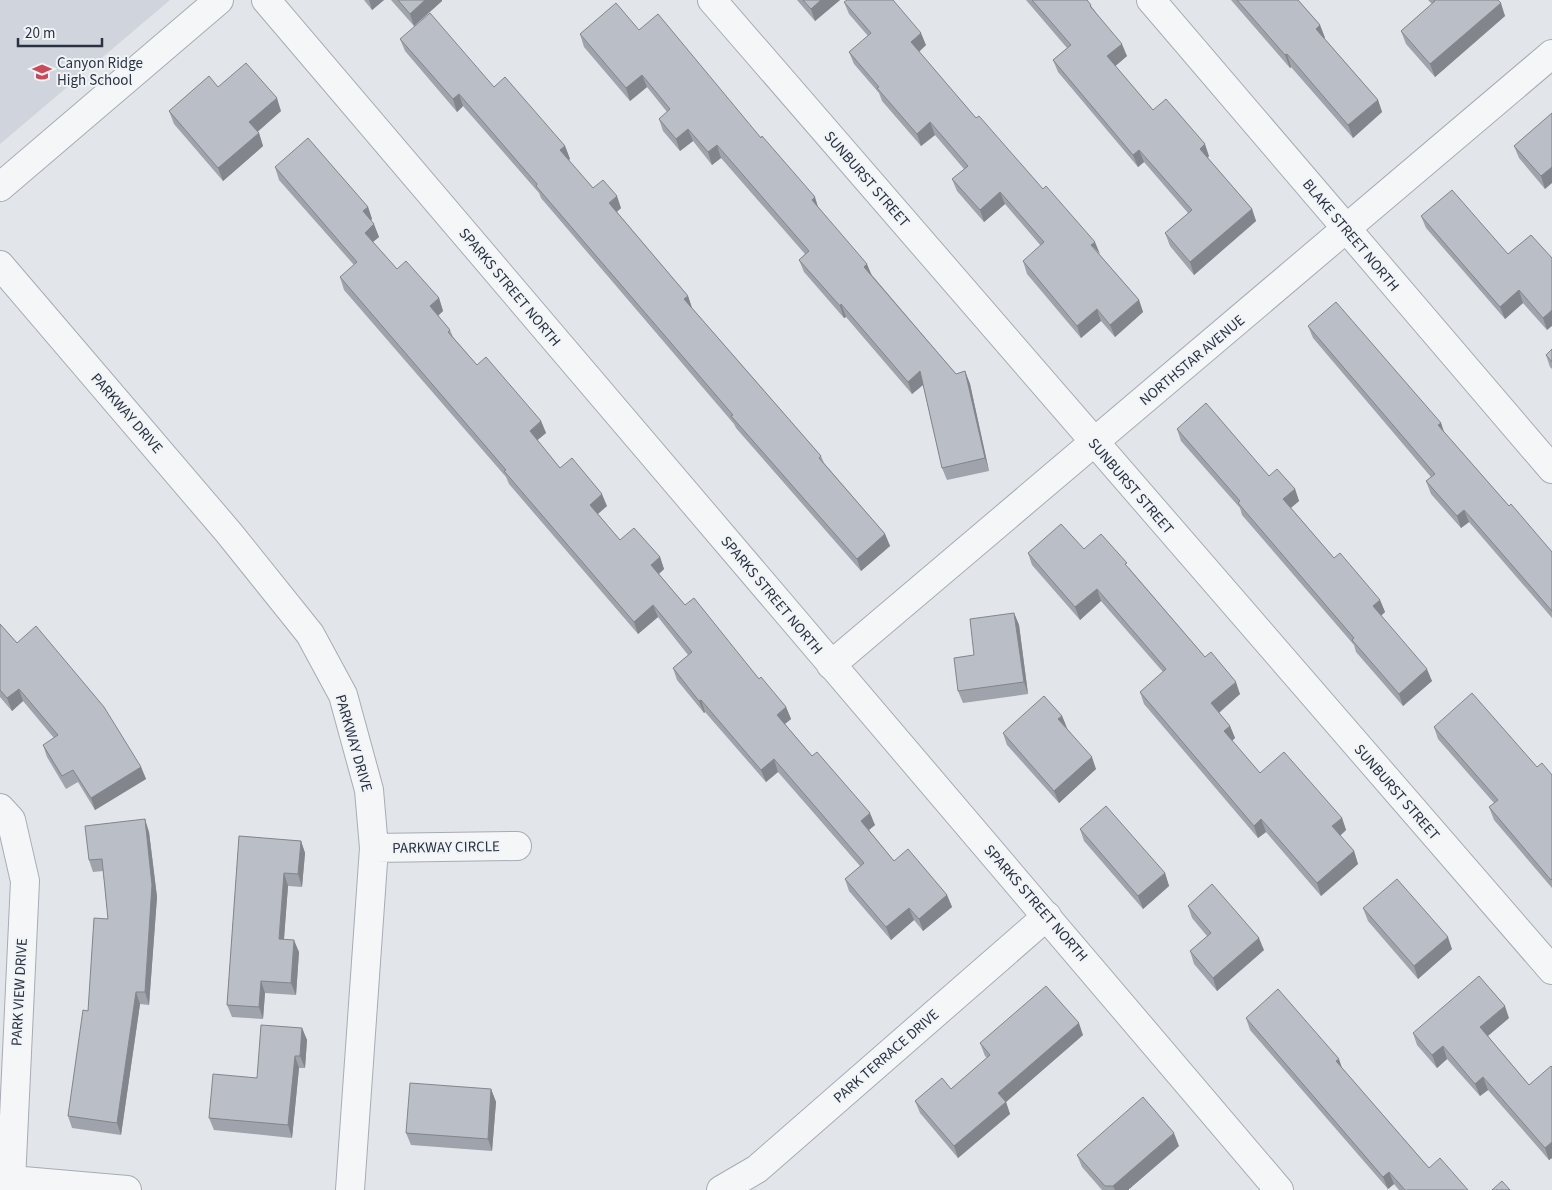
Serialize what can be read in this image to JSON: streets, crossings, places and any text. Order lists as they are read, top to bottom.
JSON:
{
  "streets": {
    "street": [
      "SUNBURST STREET",
      "BLAKE STREET NORTH",
      "SPARKS STREET NORTH",
      "NORTHSTAR AVENUE",
      "PARKWAY DRIVE",
      "PARKWAY CIRCLE",
      "PARK VIEW DRIVE",
      "PARK TERRACE DRIVE"
    ]
  },
  "crossings": [
    ["SUNBURST STREET", "NORTHSTAR AVENUE"],
    ["BLAKE STREET NORTH", "NORTHSTAR AVENUE"],
    ["SPARKS STREET NORTH", "NORTHSTAR AVENUE"],
    ["SPARKS STREET NORTH", "PARK TERRACE DRIVE"],
    ["PARKWAY DRIVE", "PARKWAY CIRCLE"]
  ],
  "places": {
    "school or university": ["Canyon Ridge High School"]
  },
  "scale_bar": "20 m"
}
